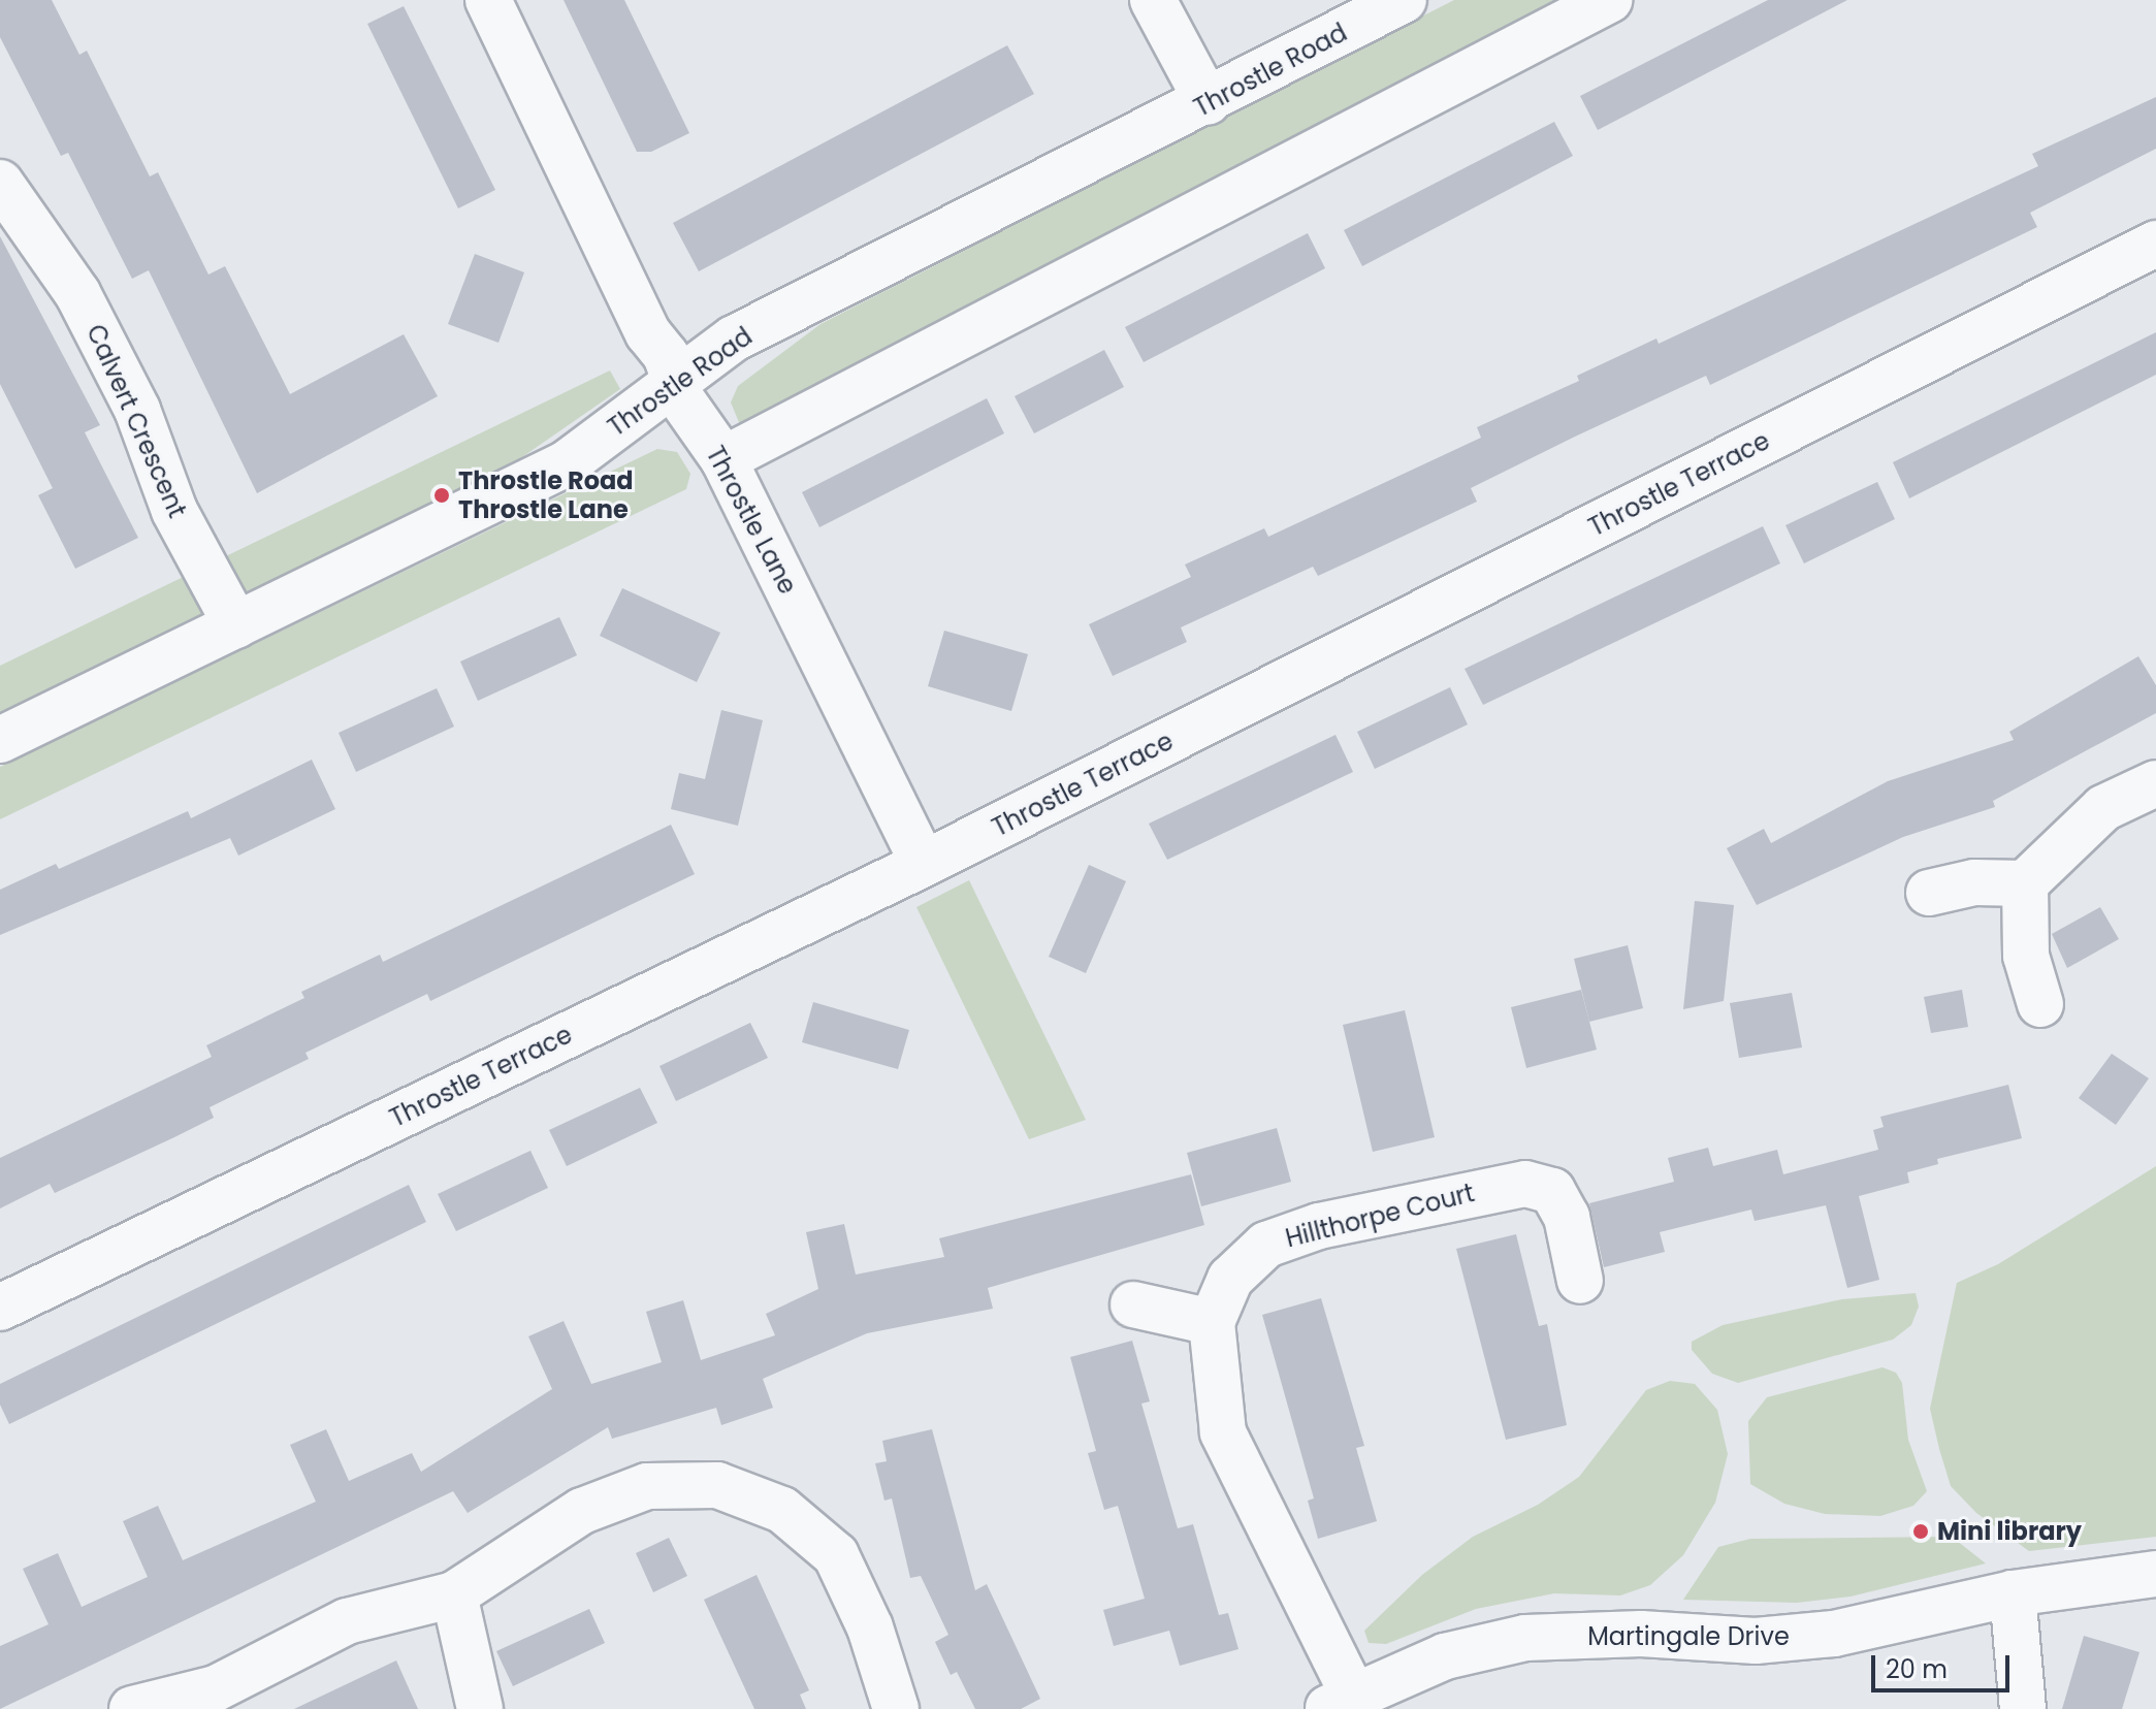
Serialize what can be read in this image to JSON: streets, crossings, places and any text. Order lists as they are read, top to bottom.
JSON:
{
  "streets": {
    "street": [
      "Throstle Road",
      "Calvert Crescent",
      "Throstle Terrace",
      "Throstle Lane",
      "Hillthorpe Court",
      "Martingale Drive"
    ]
  },
  "crossings": [
    ["Throstle Road", "Calvert Crescent"],
    ["Throstle Road", "Throstle Lane"],
    ["Throstle Terrace", "Throstle Lane"],
    ["Hillthorpe Court", "Martingale Drive"]
  ],
  "places": ["Throstle Road Throstle Lane", "Mini library"],
  "scale_bar": "20 m"
}
